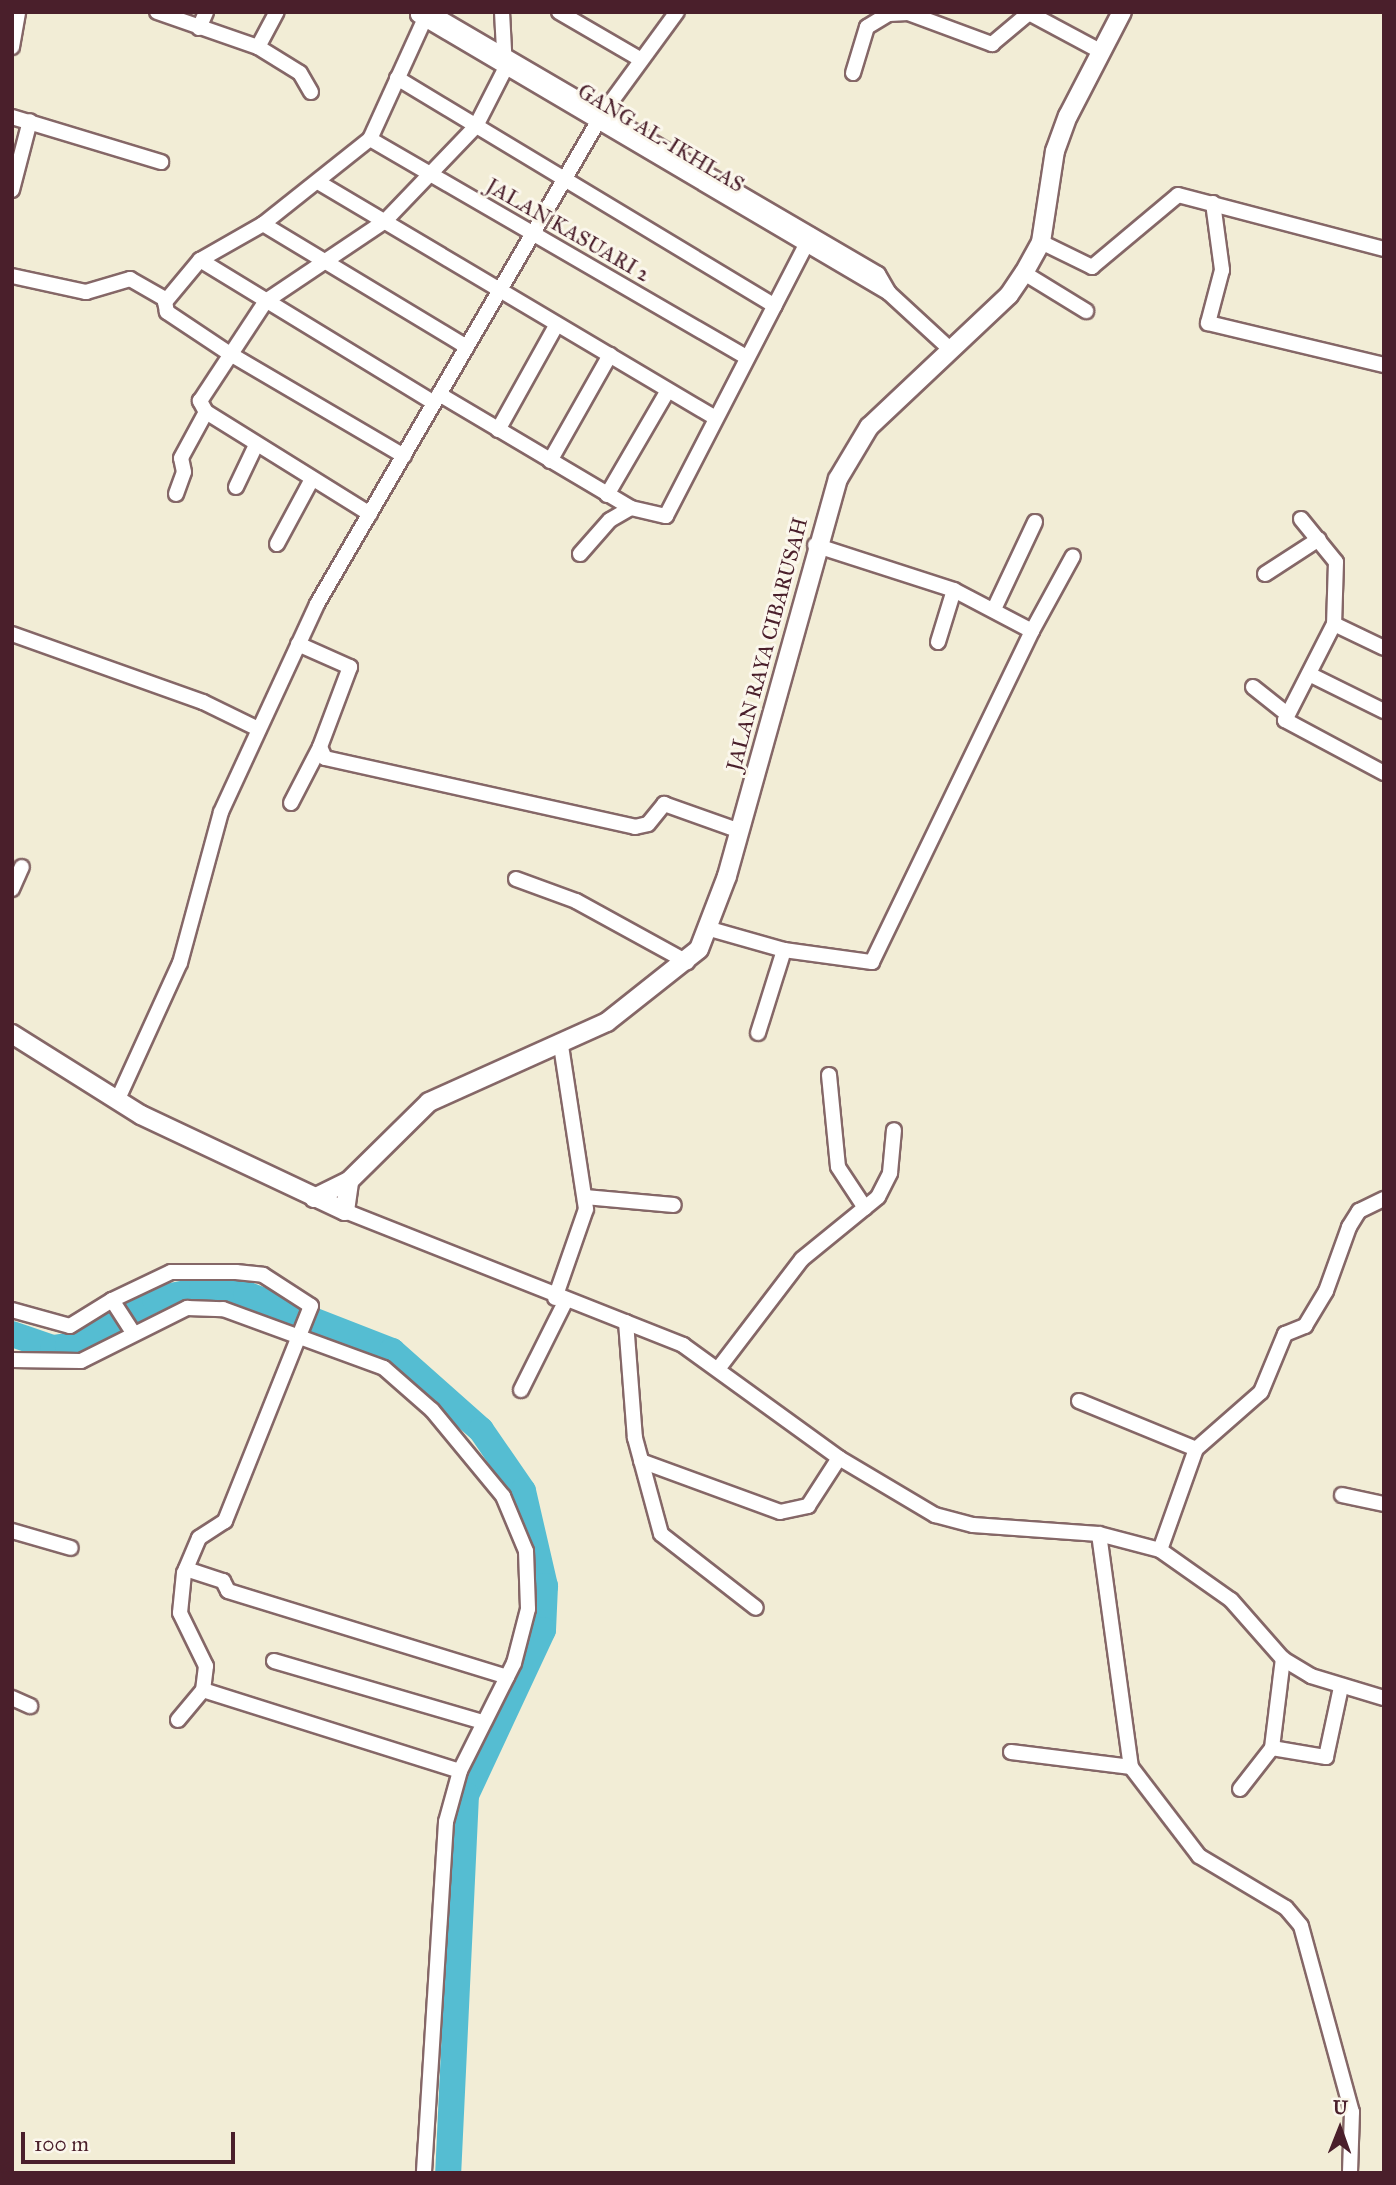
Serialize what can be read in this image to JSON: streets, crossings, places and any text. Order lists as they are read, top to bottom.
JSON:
{
  "streets": {
    "main road": ["JALAN RAYA CIBARUSAH"],
    "street": ["GANG AL-IKHLAS", "JALAN KASUARI 2"]
  },
  "crossings": [
    ["GANG AL-IKHLAS", "JALAN RAYA CIBARUSAH"]
  ],
  "scale_bar": "100 m",
  "north": "top"
}
